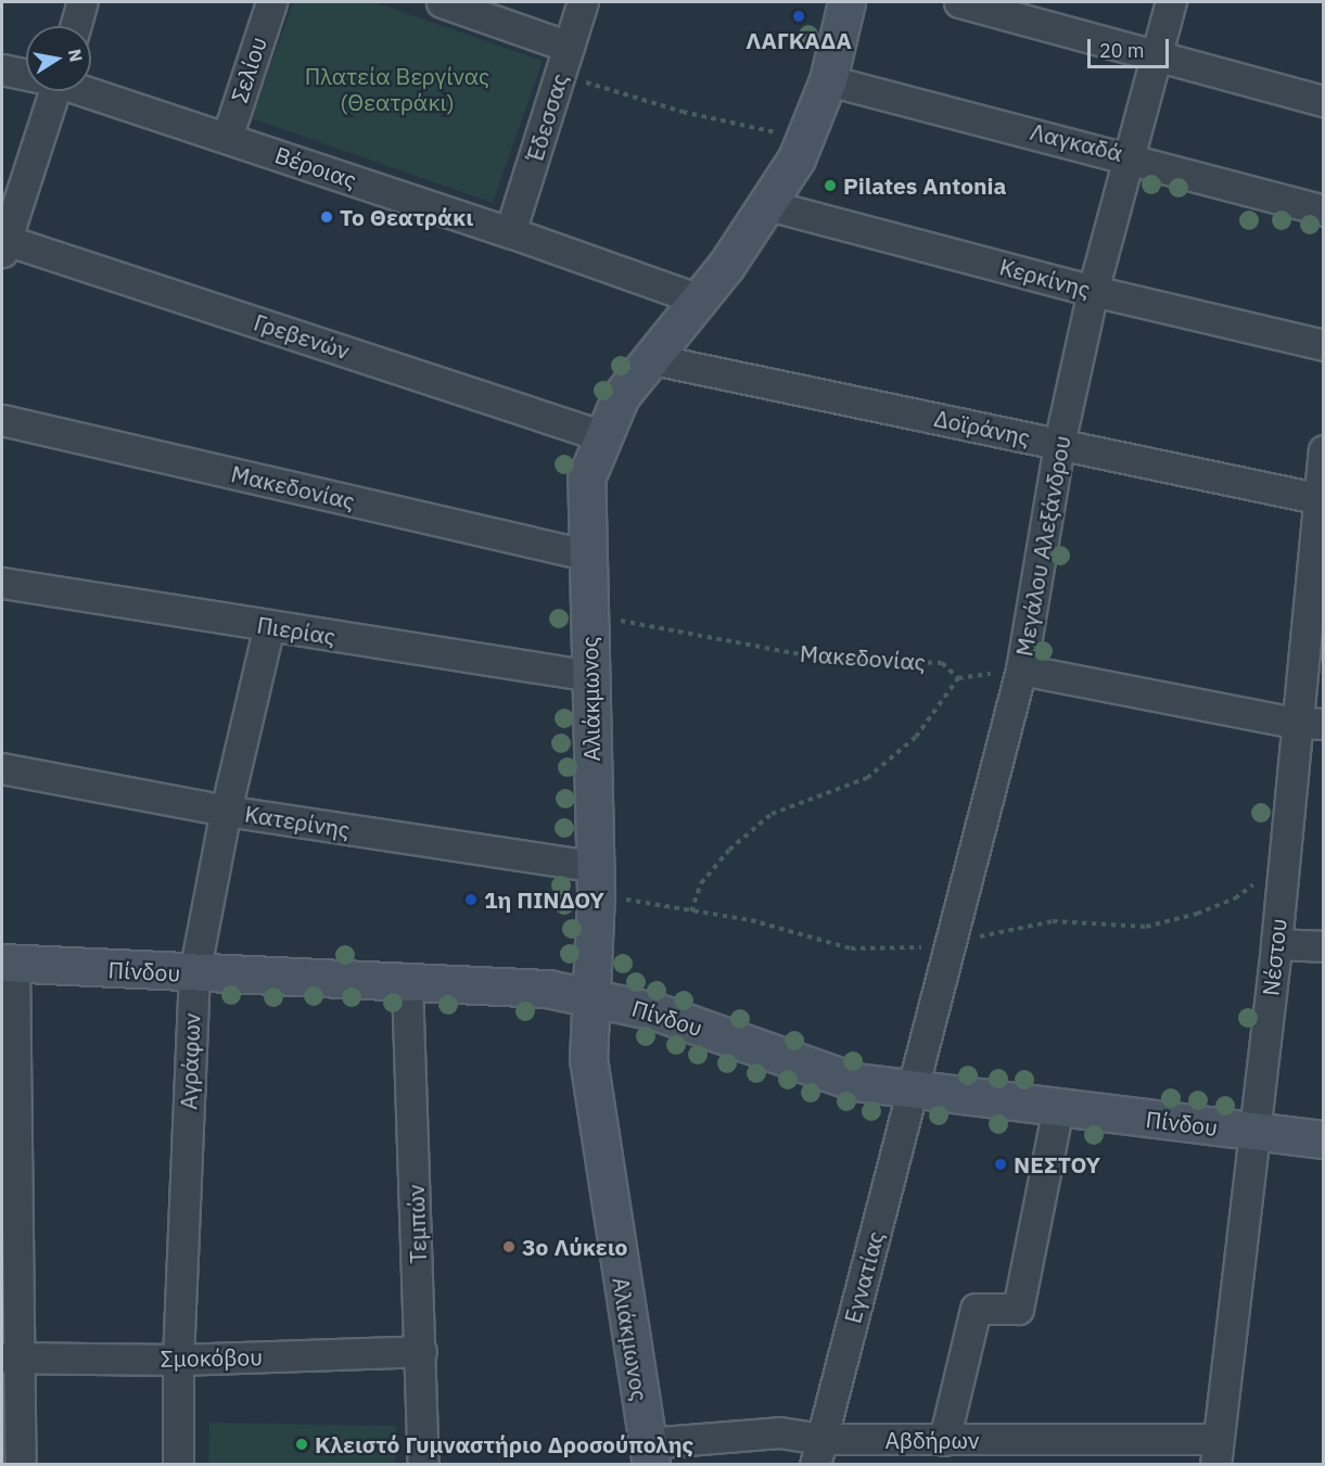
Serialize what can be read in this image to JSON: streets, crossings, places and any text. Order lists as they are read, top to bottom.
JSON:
{
  "streets": {
    "street": [
      "Σελίου",
      "Έδεσσας",
      "Λαγκαδά",
      "Βέροιας",
      "Κερκίνης",
      "Γρεβενών",
      "Δοϊράνης",
      "Μακεδονίας",
      "Μεγάλου Αλεξάνδρου",
      "Πιερίας",
      "Αλιάκμωνος",
      "Κατερίνης",
      "Νέστου",
      "Πίνδου",
      "Αγράφων",
      "Τεμπών",
      "Εγνατίας",
      "Σμοκόβου",
      "Αβδήρων"
    ]
  },
  "crossings": [
    ["Σελίου", "Βέροιας"],
    ["Έδεσσας", "Βέροιας"],
    ["Λαγκαδά", "Μεγάλου Αλεξάνδρου"],
    ["Λαγκαδά", "Αλιάκμωνος"],
    ["Βέροιας", "Αλιάκμωνος"],
    ["Κερκίνης", "Μεγάλου Αλεξάνδρου"],
    ["Κερκίνης", "Αλιάκμωνος"],
    ["Γρεβενών", "Αλιάκμωνος"],
    ["Δοϊράνης", "Μεγάλου Αλεξάνδρου"],
    ["Δοϊράνης", "Αλιάκμωνος"],
    ["Δοϊράνης", "Νέστου"],
    ["Μακεδονίας", "Μεγάλου Αλεξάνδρου"],
    ["Μακεδονίας", "Αλιάκμωνος"],
    ["Μεγάλου Αλεξάνδρου", "Πίνδου"],
    ["Μεγάλου Αλεξάνδρου", "Εγνατίας"],
    ["Πιερίας", "Αλιάκμωνος"],
    ["Πιερίας", "Αγράφων"],
    ["Αλιάκμωνος", "Κατερίνης"],
    ["Αλιάκμωνος", "Πίνδου"],
    ["Αλιάκμωνος", "Αβδήρων"],
    ["Κατερίνης", "Αγράφων"],
    ["Νέστου", "Πίνδου"],
    ["Νέστου", "Αβδήρων"],
    ["Πίνδου", "Αγράφων"],
    ["Πίνδου", "Τεμπών"],
    ["Πίνδου", "Εγνατίας"],
    ["Αγράφων", "Σμοκόβου"],
    ["Τεμπών", "Σμοκόβου"],
    ["Εγνατίας", "Αβδήρων"]
  ],
  "parks": ["Πλατεία Βεργίνας (Θεατράκι)"],
  "places": [
    "ΛΑΓΚΑΔΑ",
    "Pilates Antonia",
    "Το Θεατράκι",
    "1η ΠΙΝΔΟΥ",
    "ΝΕΣΤΟΥ",
    "3ο Λύκειο",
    "Κλειστό Γυμναστήριο Δροσούπολης"
  ],
  "scale_bar": "20 m",
  "north": "right"
}
